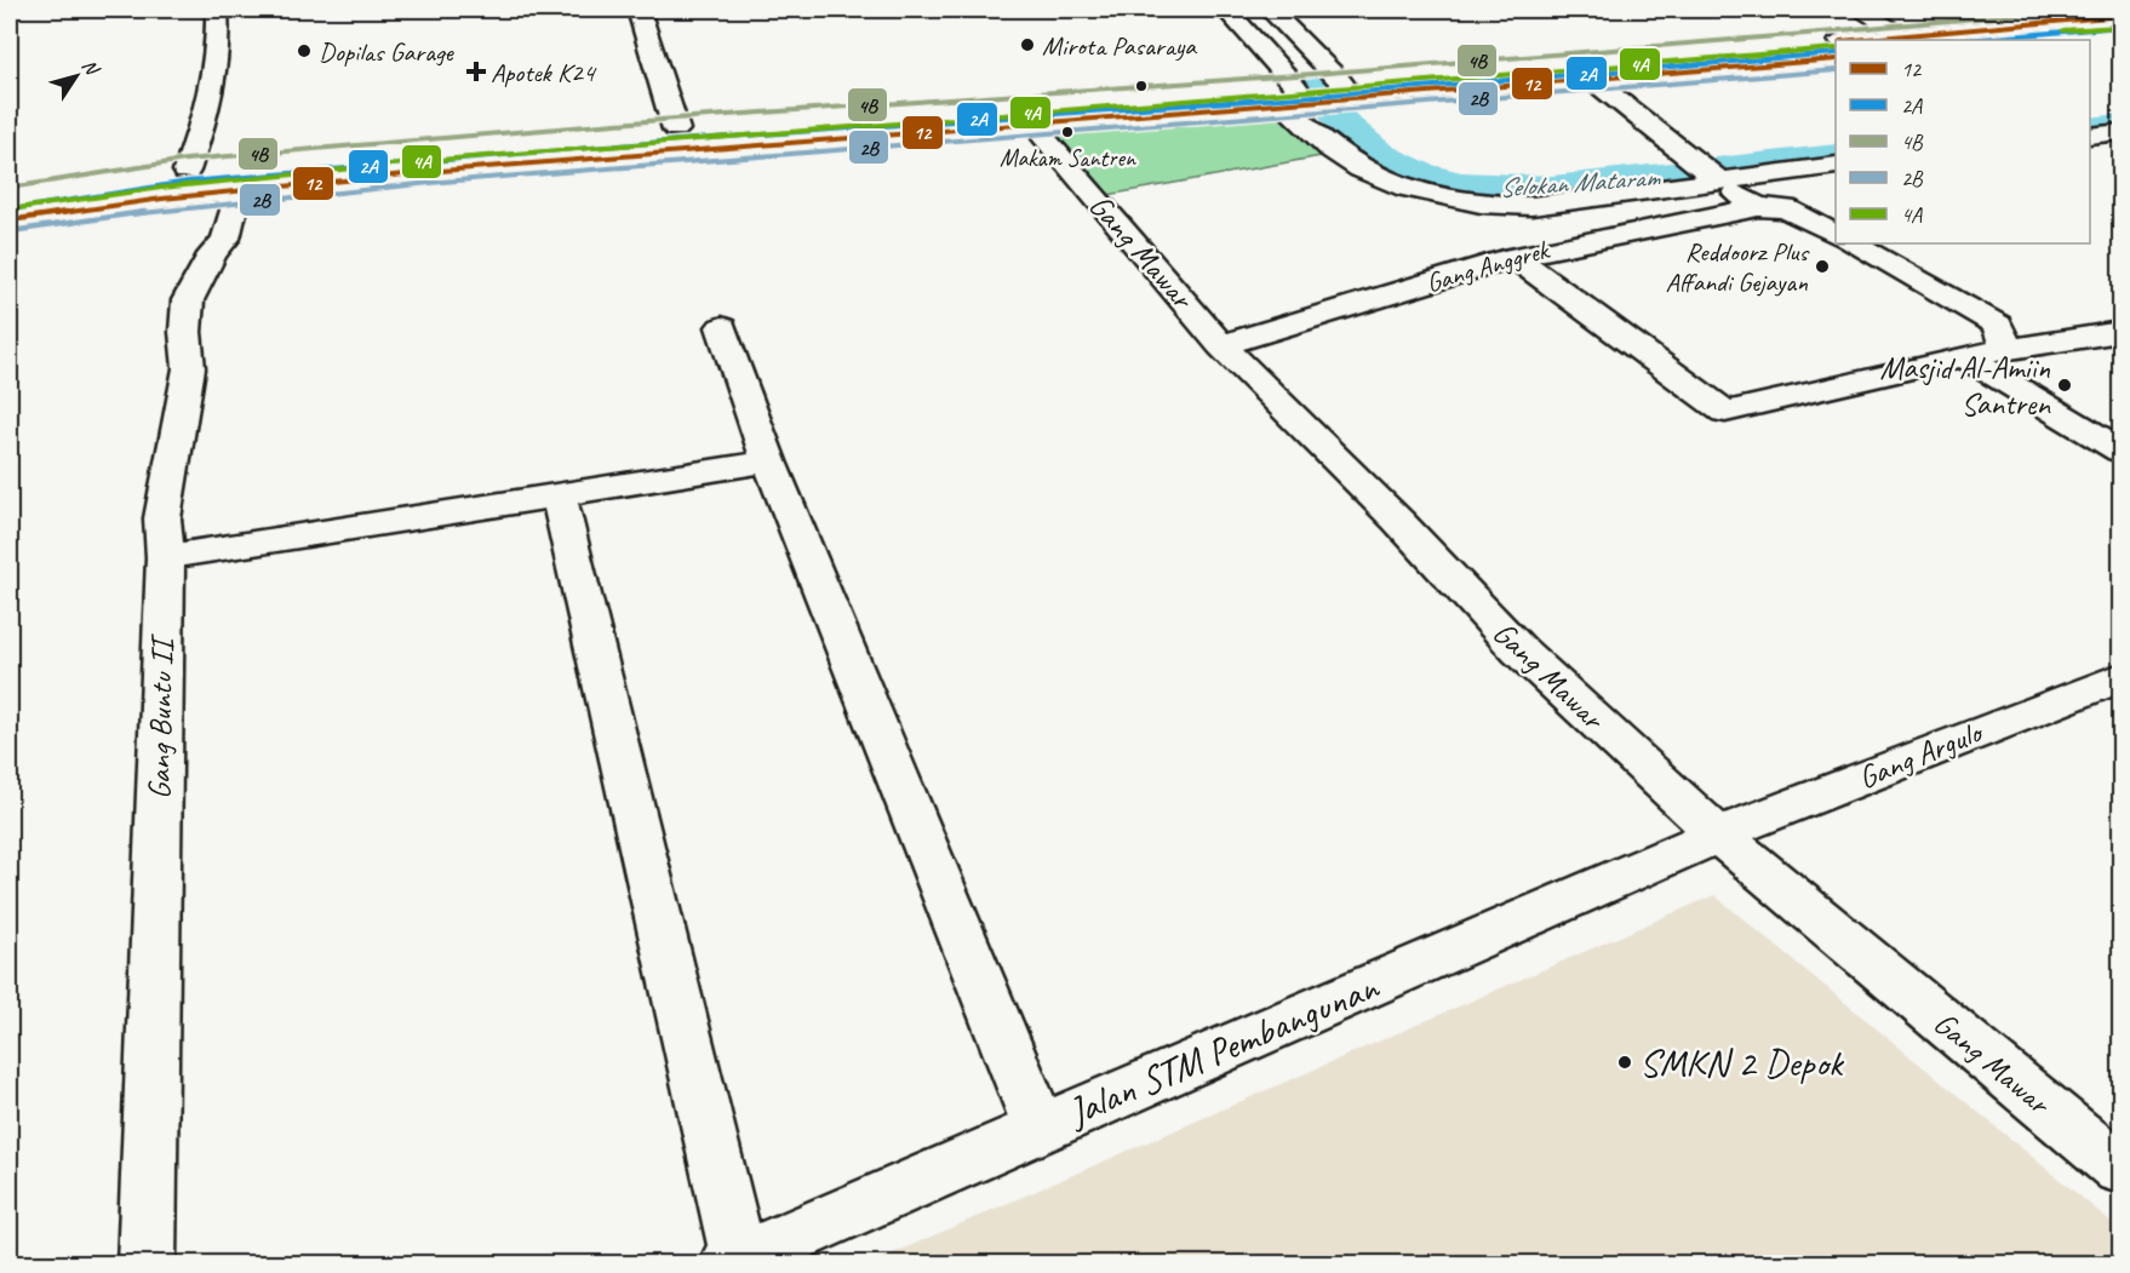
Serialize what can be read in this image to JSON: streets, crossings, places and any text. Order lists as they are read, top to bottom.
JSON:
{
  "streets": {
    "street": [
      "Gang Mawar",
      "Gang Anggrek",
      "Gang Buntu II",
      "Gang Argulo",
      "Jalan STM Pembangunan"
    ]
  },
  "crossings": [
    ["Gang Mawar", "Gang Anggrek"],
    ["Gang Mawar", "Gang Argulo"],
    ["Gang Mawar", "Jalan STM Pembangunan"],
    ["Gang Argulo", "Jalan STM Pembangunan"]
  ],
  "water": ["Selokan Mataram"],
  "places": {
    "other": [
      "Mirota Pasaraya",
      "Dopilas Garage",
      "Makam Santren",
      "Reddoorz Plus Affandi Gejayan",
      "Masjid Al-Amiin Santren",
      "SMKN 2 Depok"
    ],
    "health": ["Apotek K24"]
  },
  "lines": [
    "transit line 4B",
    "transit line 12",
    "transit line 2A",
    "transit line 4A",
    "transit line 2B"
  ],
  "legend": [
    "12",
    "2A",
    "4B",
    "2B",
    "4A"
  ],
  "north": "top right"
}
